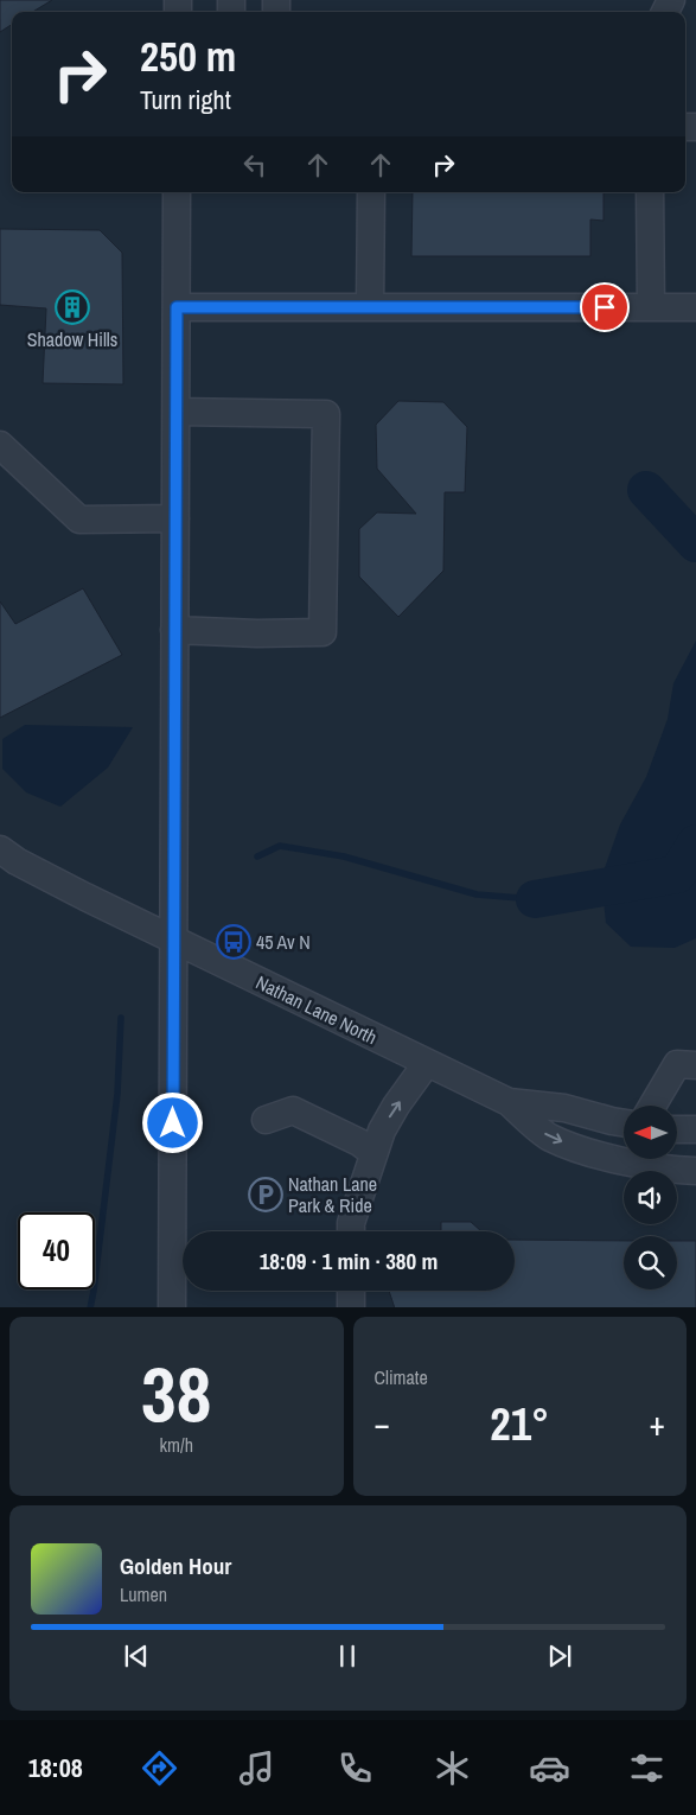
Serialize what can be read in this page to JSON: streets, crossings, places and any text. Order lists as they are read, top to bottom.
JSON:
{
  "streets": {
    "street": ["Nathan Lane North"]
  },
  "places": {
    "building": ["Shadow Hills"],
    "bus stop": ["45 Av N"],
    "parking": ["Nathan Lane Park & Ride"]
  },
  "north": "left",
  "page": {
    "turn": ["250 m", "Turn right"],
    "limit": "40",
    "trip": "18:09 · 1 min · 380 m",
    "tile": [
      ["38", "km/h"],
      "Climate"
    ],
    "heat": ["−", "21°", "+"],
    "song": ["Golden Hour", "Lumen"],
    "tabs": "18:08"
  }
}
